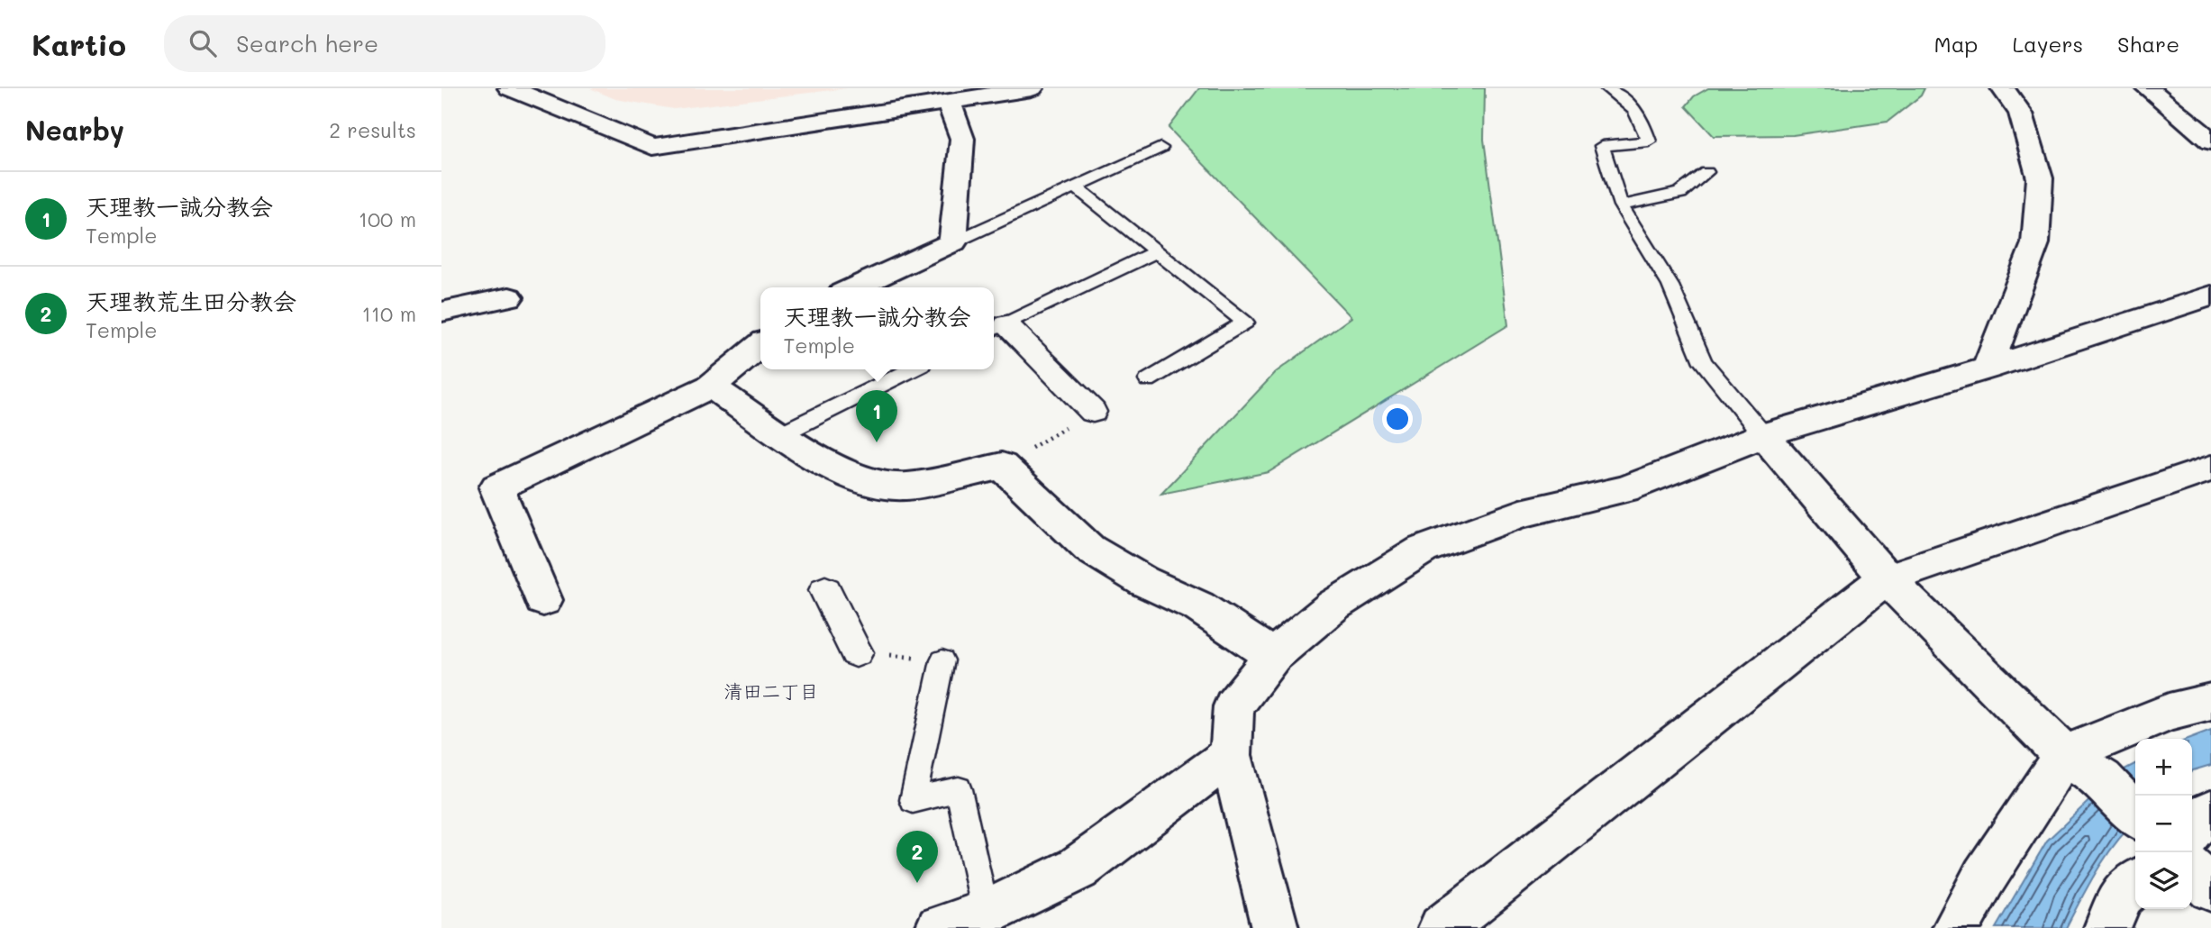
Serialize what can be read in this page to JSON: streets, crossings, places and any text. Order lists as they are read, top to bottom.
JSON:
{
  "districts": ["清田二丁目"],
  "page": {
    "header": "Kartio",
    "search": "Search here",
    "nav": ["Map", "Layers", "Share"],
    "heading": ["Nearby", "2 results"],
    "list": [
      {
        "mark": "1",
        "name": "天理教一誠分教会",
        "note": "Temple",
        "value": "100 m"
      },
      {
        "mark": "2",
        "name": "天理教荒生田分教会",
        "note": "Temple",
        "value": "110 m"
      }
    ],
    "popup": ["天理教一誠分教会", "Temple"],
    "pins": ["1", "2"],
    "map_buttons": ["+", "−"]
  }
}
